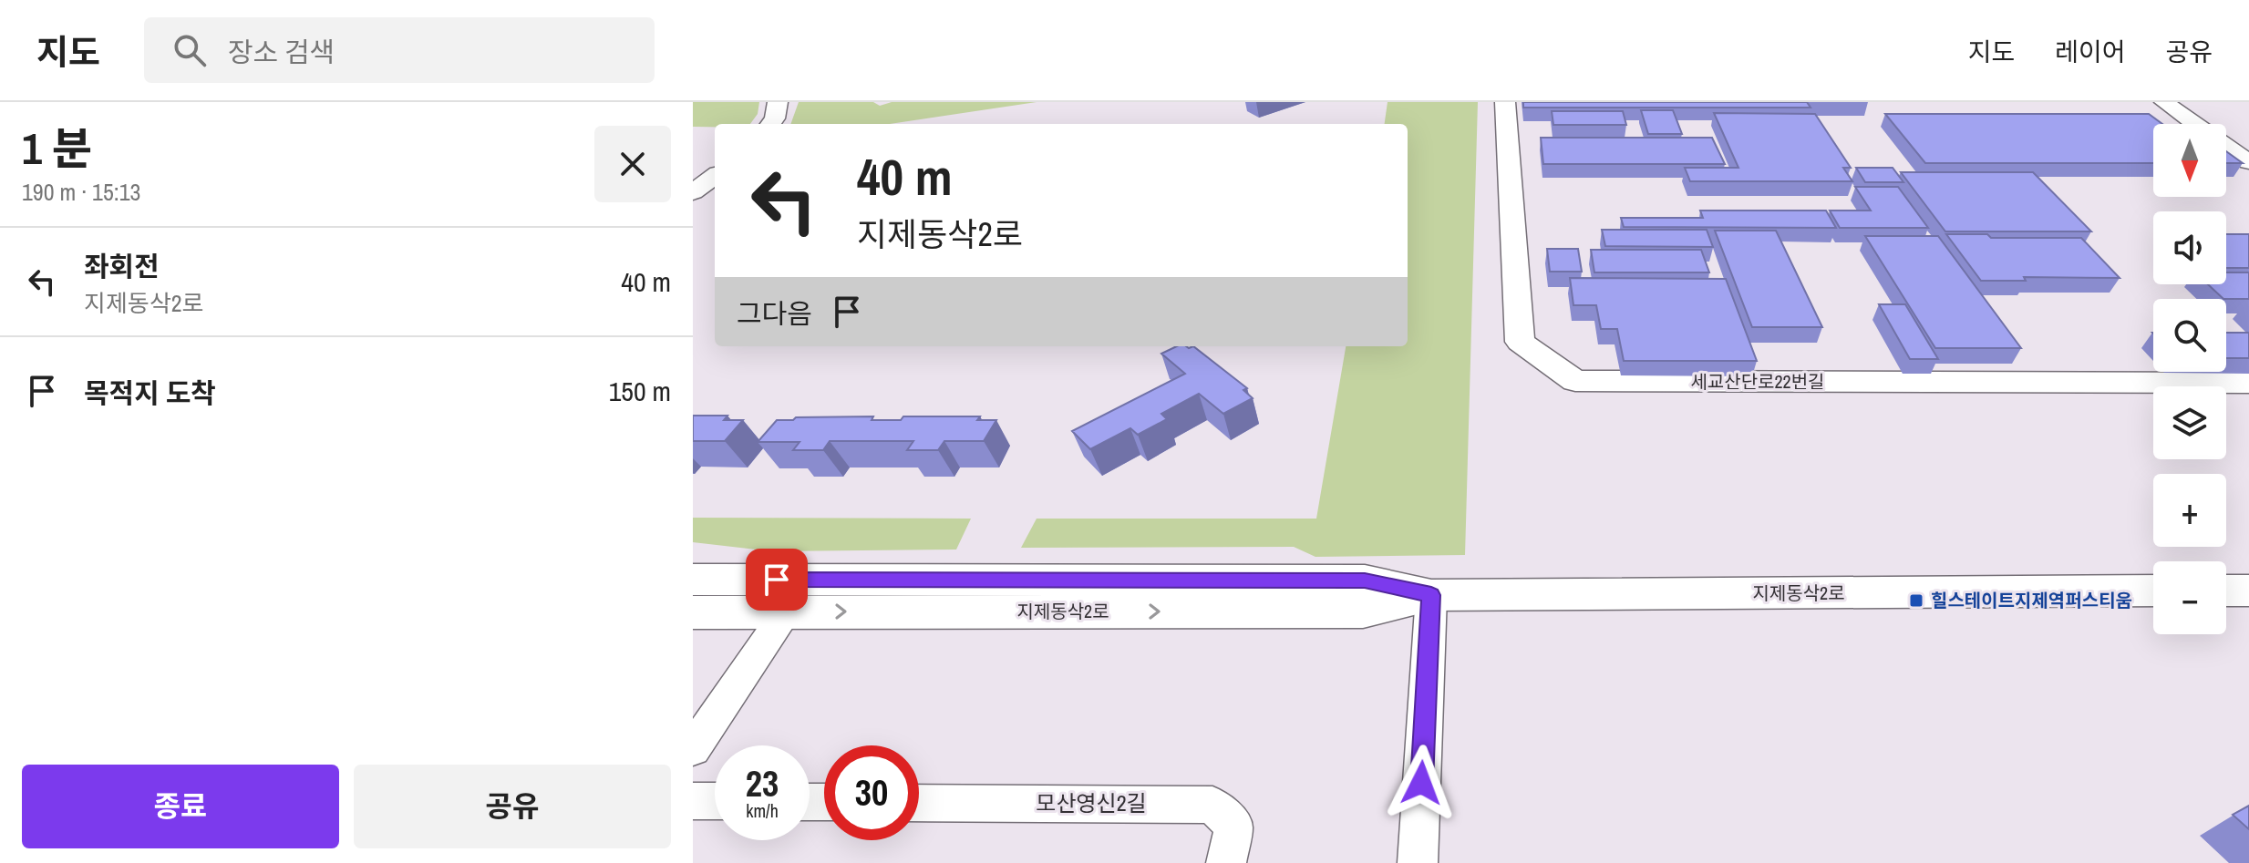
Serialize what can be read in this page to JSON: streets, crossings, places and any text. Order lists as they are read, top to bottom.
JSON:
{
  "streets": {
    "street": ["세교산단로22번길", "지제동삭2로", "모산영신2길"]
  },
  "places": {
    "transit": ["힐스테이트지제역퍼스티움"]
  },
  "north": "bottom",
  "page": {
    "header": "지도",
    "search": "장소 검색",
    "nav": ["지도", "레이어", "공유"],
    "heading": ["1 분", "190 m · 15:13"],
    "map_buttons": ["+", "−"],
    "turn": ["40 m", "지제동삭2로"],
    "list": [
      {
        "name": "좌회전",
        "note": "지제동삭2로",
        "value": "40 m"
      },
      {
        "name": "목적지 도착",
        "value": "150 m"
      }
    ],
    "then": "그다음",
    "speed": "23 km/h",
    "limit": "30",
    "buttons": ["종료", "공유"]
  }
}
